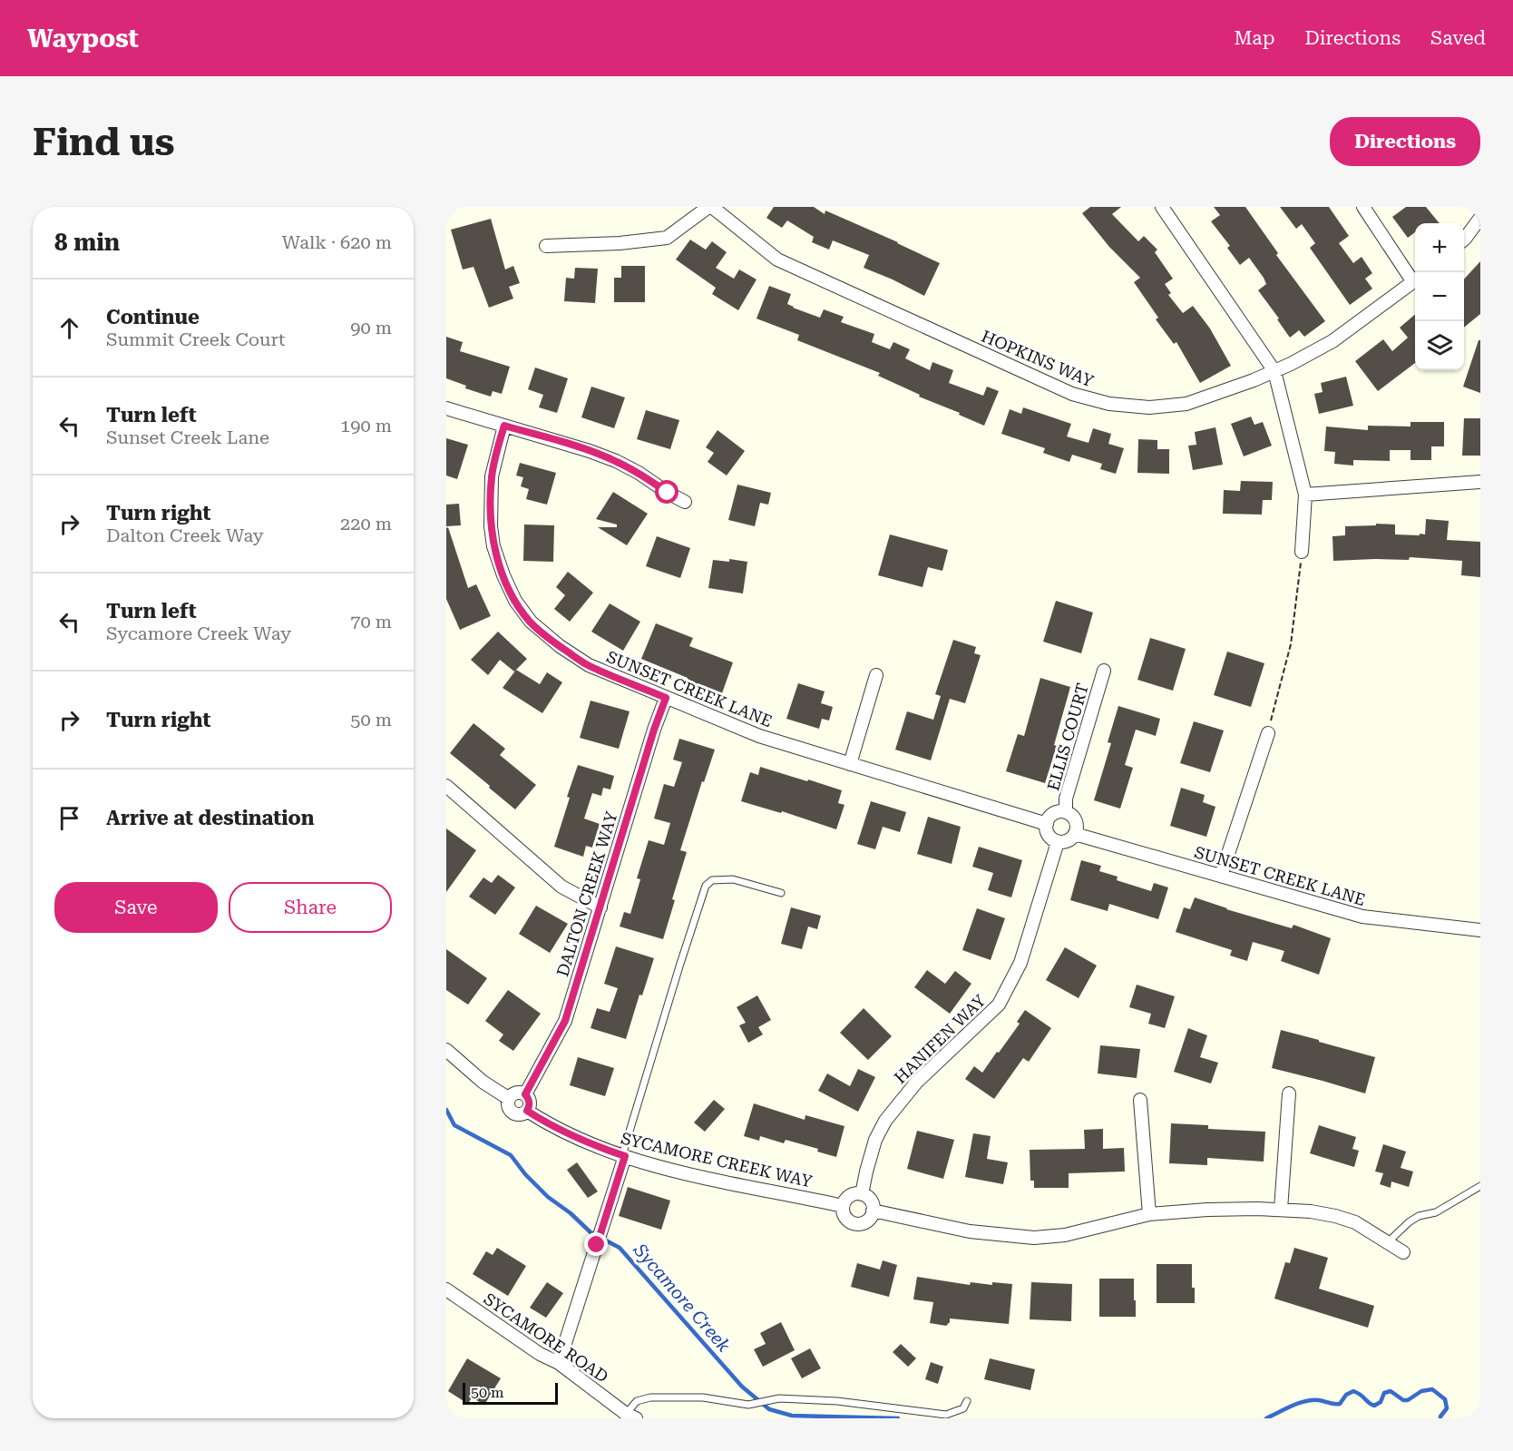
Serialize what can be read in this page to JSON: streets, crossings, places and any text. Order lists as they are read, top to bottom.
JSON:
{
  "streets": {
    "street": [
      "HOPKINS WAY",
      "SUNSET CREEK LANE",
      "ELLIS COURT",
      "DALTON CREEK WAY",
      "HANIFEN WAY",
      "SYCAMORE CREEK WAY",
      "SYCAMORE ROAD"
    ]
  },
  "crossings": [
    ["SUNSET CREEK LANE", "ELLIS COURT"],
    ["SUNSET CREEK LANE", "DALTON CREEK WAY"],
    ["SUNSET CREEK LANE", "HANIFEN WAY"],
    ["ELLIS COURT", "HANIFEN WAY"],
    ["DALTON CREEK WAY", "SYCAMORE CREEK WAY"],
    ["HANIFEN WAY", "SYCAMORE CREEK WAY"]
  ],
  "water": ["Sycamore Creek"],
  "scale_bar": "50 m",
  "page": {
    "header": "Waypost",
    "nav": ["Map", "Directions", "Saved"],
    "buttons": [
      "Directions",
      ["Save", "Share"]
    ],
    "title": "Find us",
    "heading": ["8 min", "Walk · 620 m"],
    "map_buttons": ["+", "−"],
    "list": [
      ["Continue", "Summit Creek Court", "90 m"],
      ["Turn left", "Sunset Creek Lane", "190 m"],
      ["Turn right", "Dalton Creek Way", "220 m"],
      ["Turn left", "Sycamore Creek Way", "70 m"],
      ["Turn right", "50 m"],
      "Arrive at destination"
    ],
    "scale": "50 m"
  }
}
